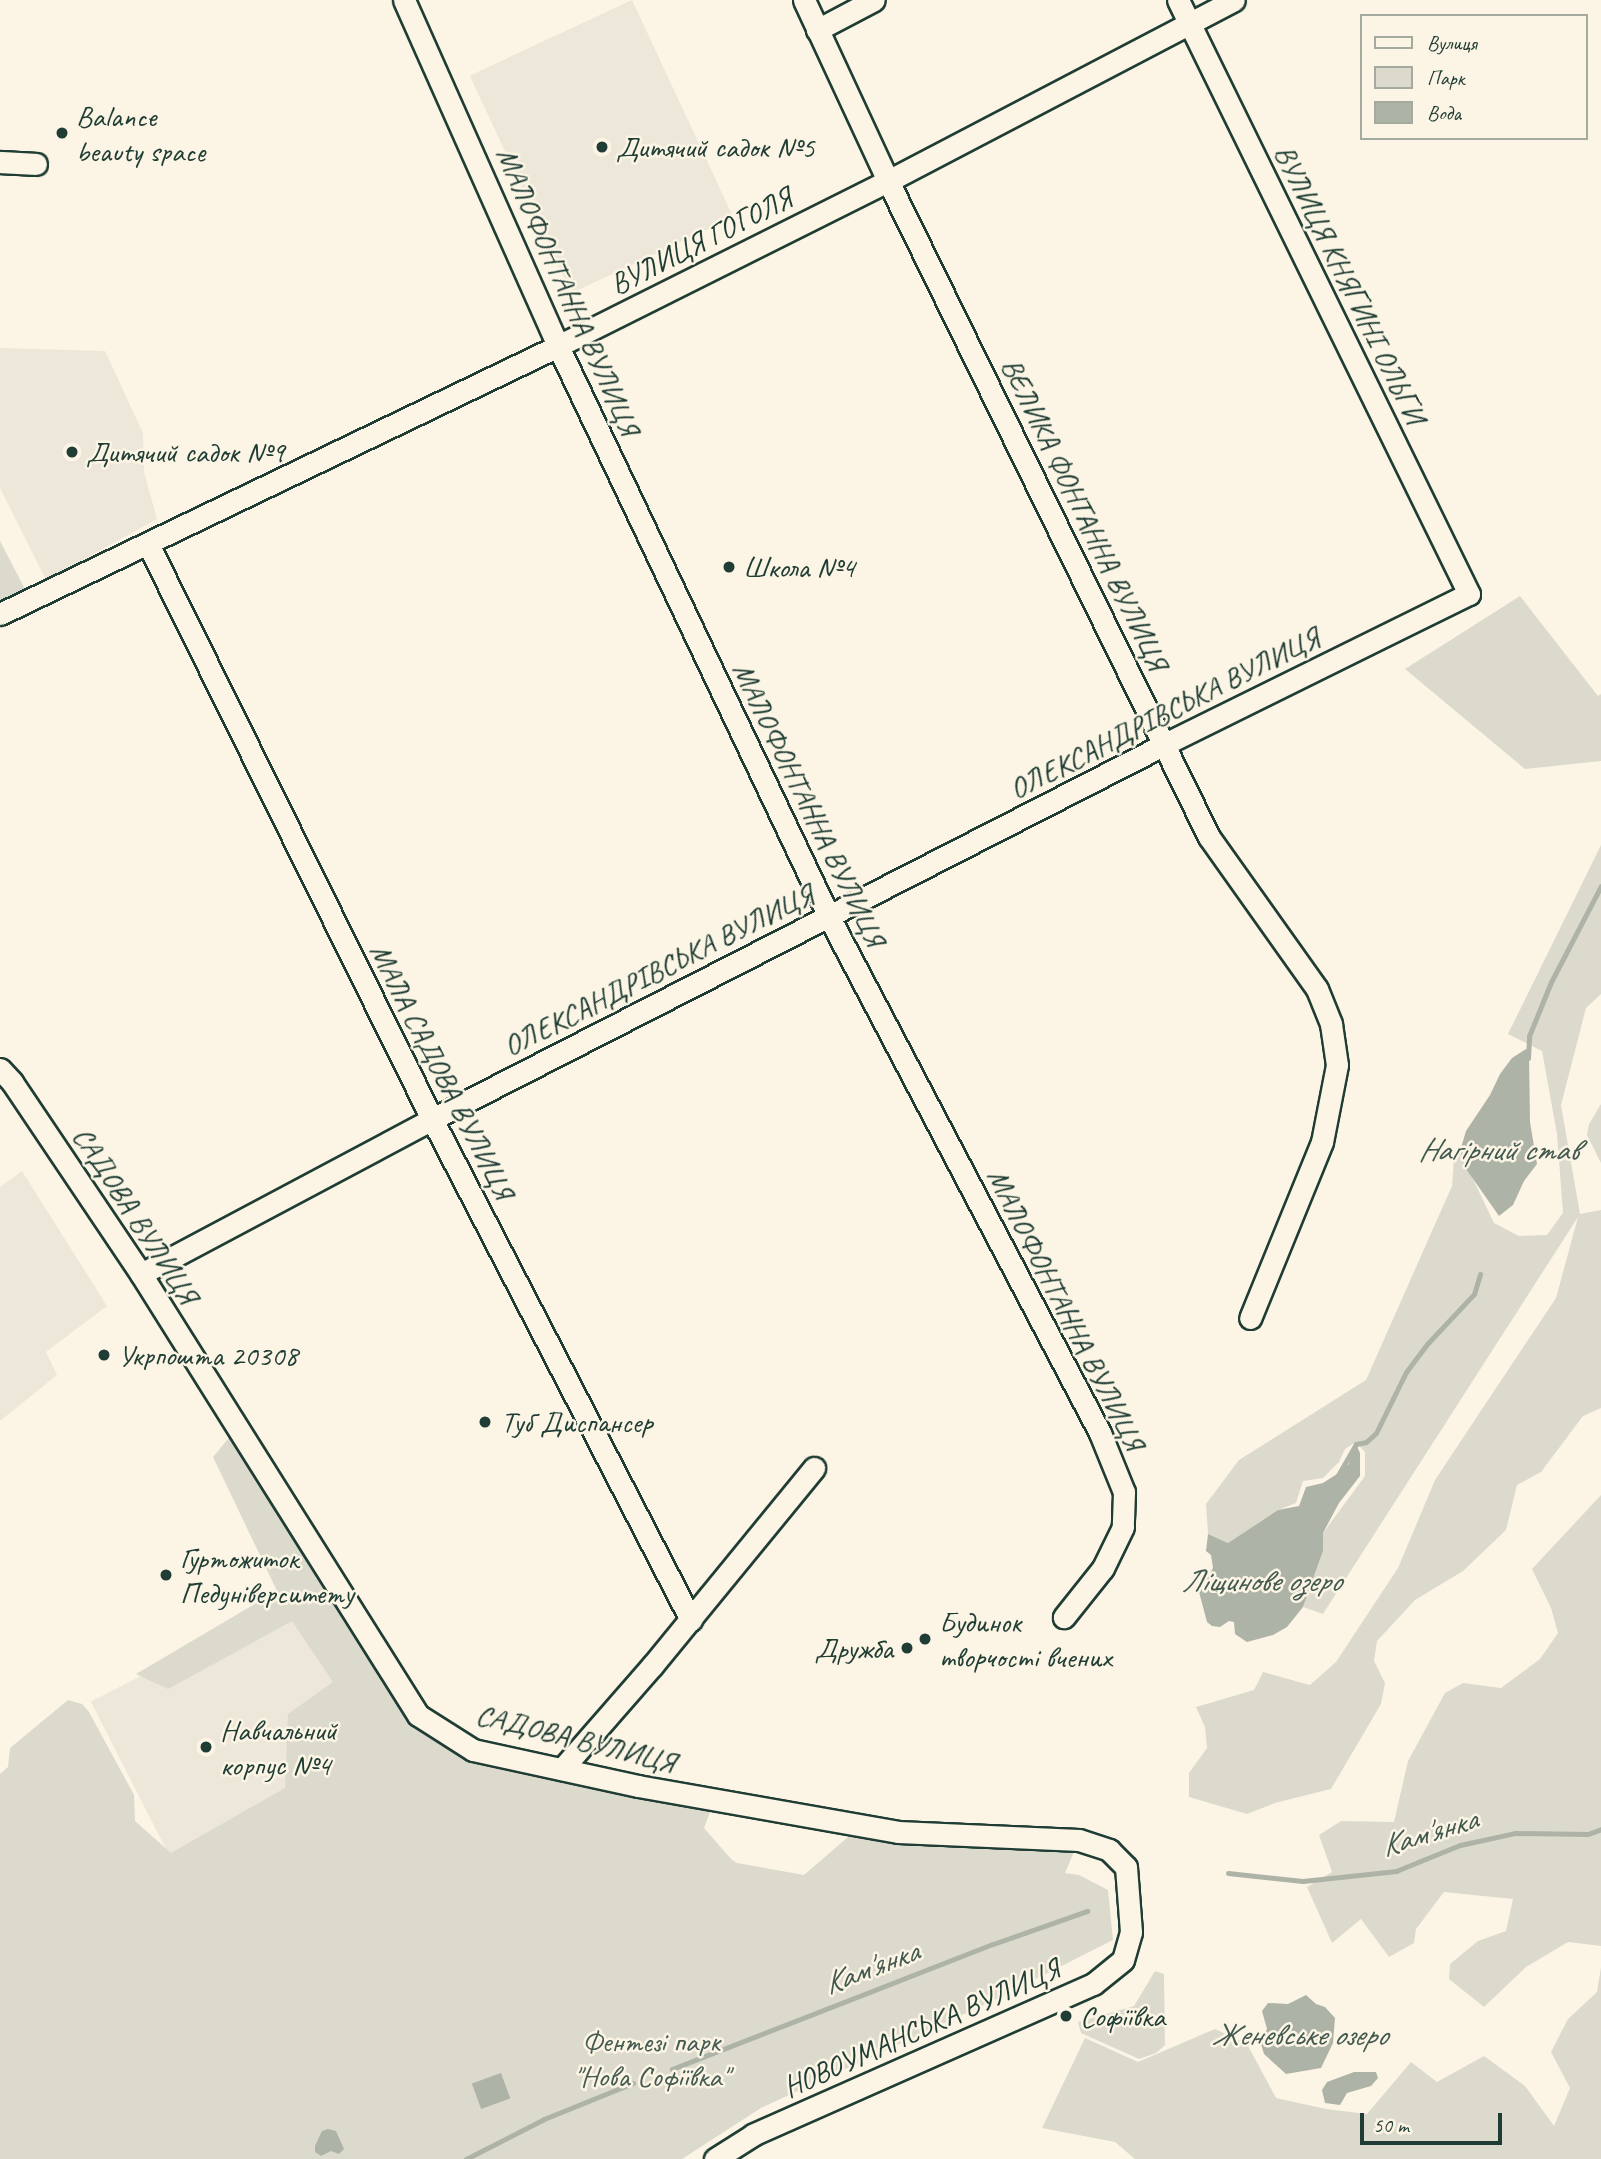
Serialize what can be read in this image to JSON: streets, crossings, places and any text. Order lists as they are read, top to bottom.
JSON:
{
  "streets": {
    "street": [
      "ВУЛИЦЯ ГОГОЛЯ",
      "ВУЛИЦЯ КНЯГИНІ ОЛЬГИ",
      "МАЛОФОНТАННА ВУЛИЦЯ",
      "ВЕЛИКА ФОНТАННА ВУЛИЦЯ",
      "ОЛЕКСАНДРІВСЬКА ВУЛИЦЯ",
      "МАЛА САДОВА ВУЛИЦЯ",
      "САДОВА ВУЛИЦЯ",
      "НОВОУМАНСЬКА ВУЛИЦЯ"
    ]
  },
  "crossings": [
    ["ВУЛИЦЯ ГОГОЛЯ", "ВУЛИЦЯ КНЯГИНІ ОЛЬГИ"],
    ["ВУЛИЦЯ ГОГОЛЯ", "МАЛОФОНТАННА ВУЛИЦЯ"],
    ["ВУЛИЦЯ ГОГОЛЯ", "ВЕЛИКА ФОНТАННА ВУЛИЦЯ"],
    ["ВУЛИЦЯ ГОГОЛЯ", "МАЛА САДОВА ВУЛИЦЯ"],
    ["ВУЛИЦЯ КНЯГИНІ ОЛЬГИ", "ОЛЕКСАНДРІВСЬКА ВУЛИЦЯ"],
    ["МАЛОФОНТАННА ВУЛИЦЯ", "ОЛЕКСАНДРІВСЬКА ВУЛИЦЯ"],
    ["ВЕЛИКА ФОНТАННА ВУЛИЦЯ", "ОЛЕКСАНДРІВСЬКА ВУЛИЦЯ"],
    ["ОЛЕКСАНДРІВСЬКА ВУЛИЦЯ", "МАЛА САДОВА ВУЛИЦЯ"],
    ["ОЛЕКСАНДРІВСЬКА ВУЛИЦЯ", "САДОВА ВУЛИЦЯ"],
    ["САДОВА ВУЛИЦЯ", "НОВОУМАНСЬКА ВУЛИЦЯ"]
  ],
  "water": [
    "Нагірний став",
    "Ліщинове озеро",
    "Кам'янка",
    "Женевське озеро"
  ],
  "parks": ["Фентезі парк \"Нова Софіївка\""],
  "places": [
    "Balance beauty space",
    "Дитячий садок №5",
    "Дитячий садок №9",
    "Школа №4",
    "Укрпошта 20308",
    "Туб Диспансер",
    "Гуртожиток Педуніверситету",
    "Будинок творчості вчених",
    "Дружба",
    "Навчальний корпус №4",
    "Софіївка"
  ],
  "legend": ["Вулиця", "Парк", "Вода"],
  "scale_bar": "50 m"
}
